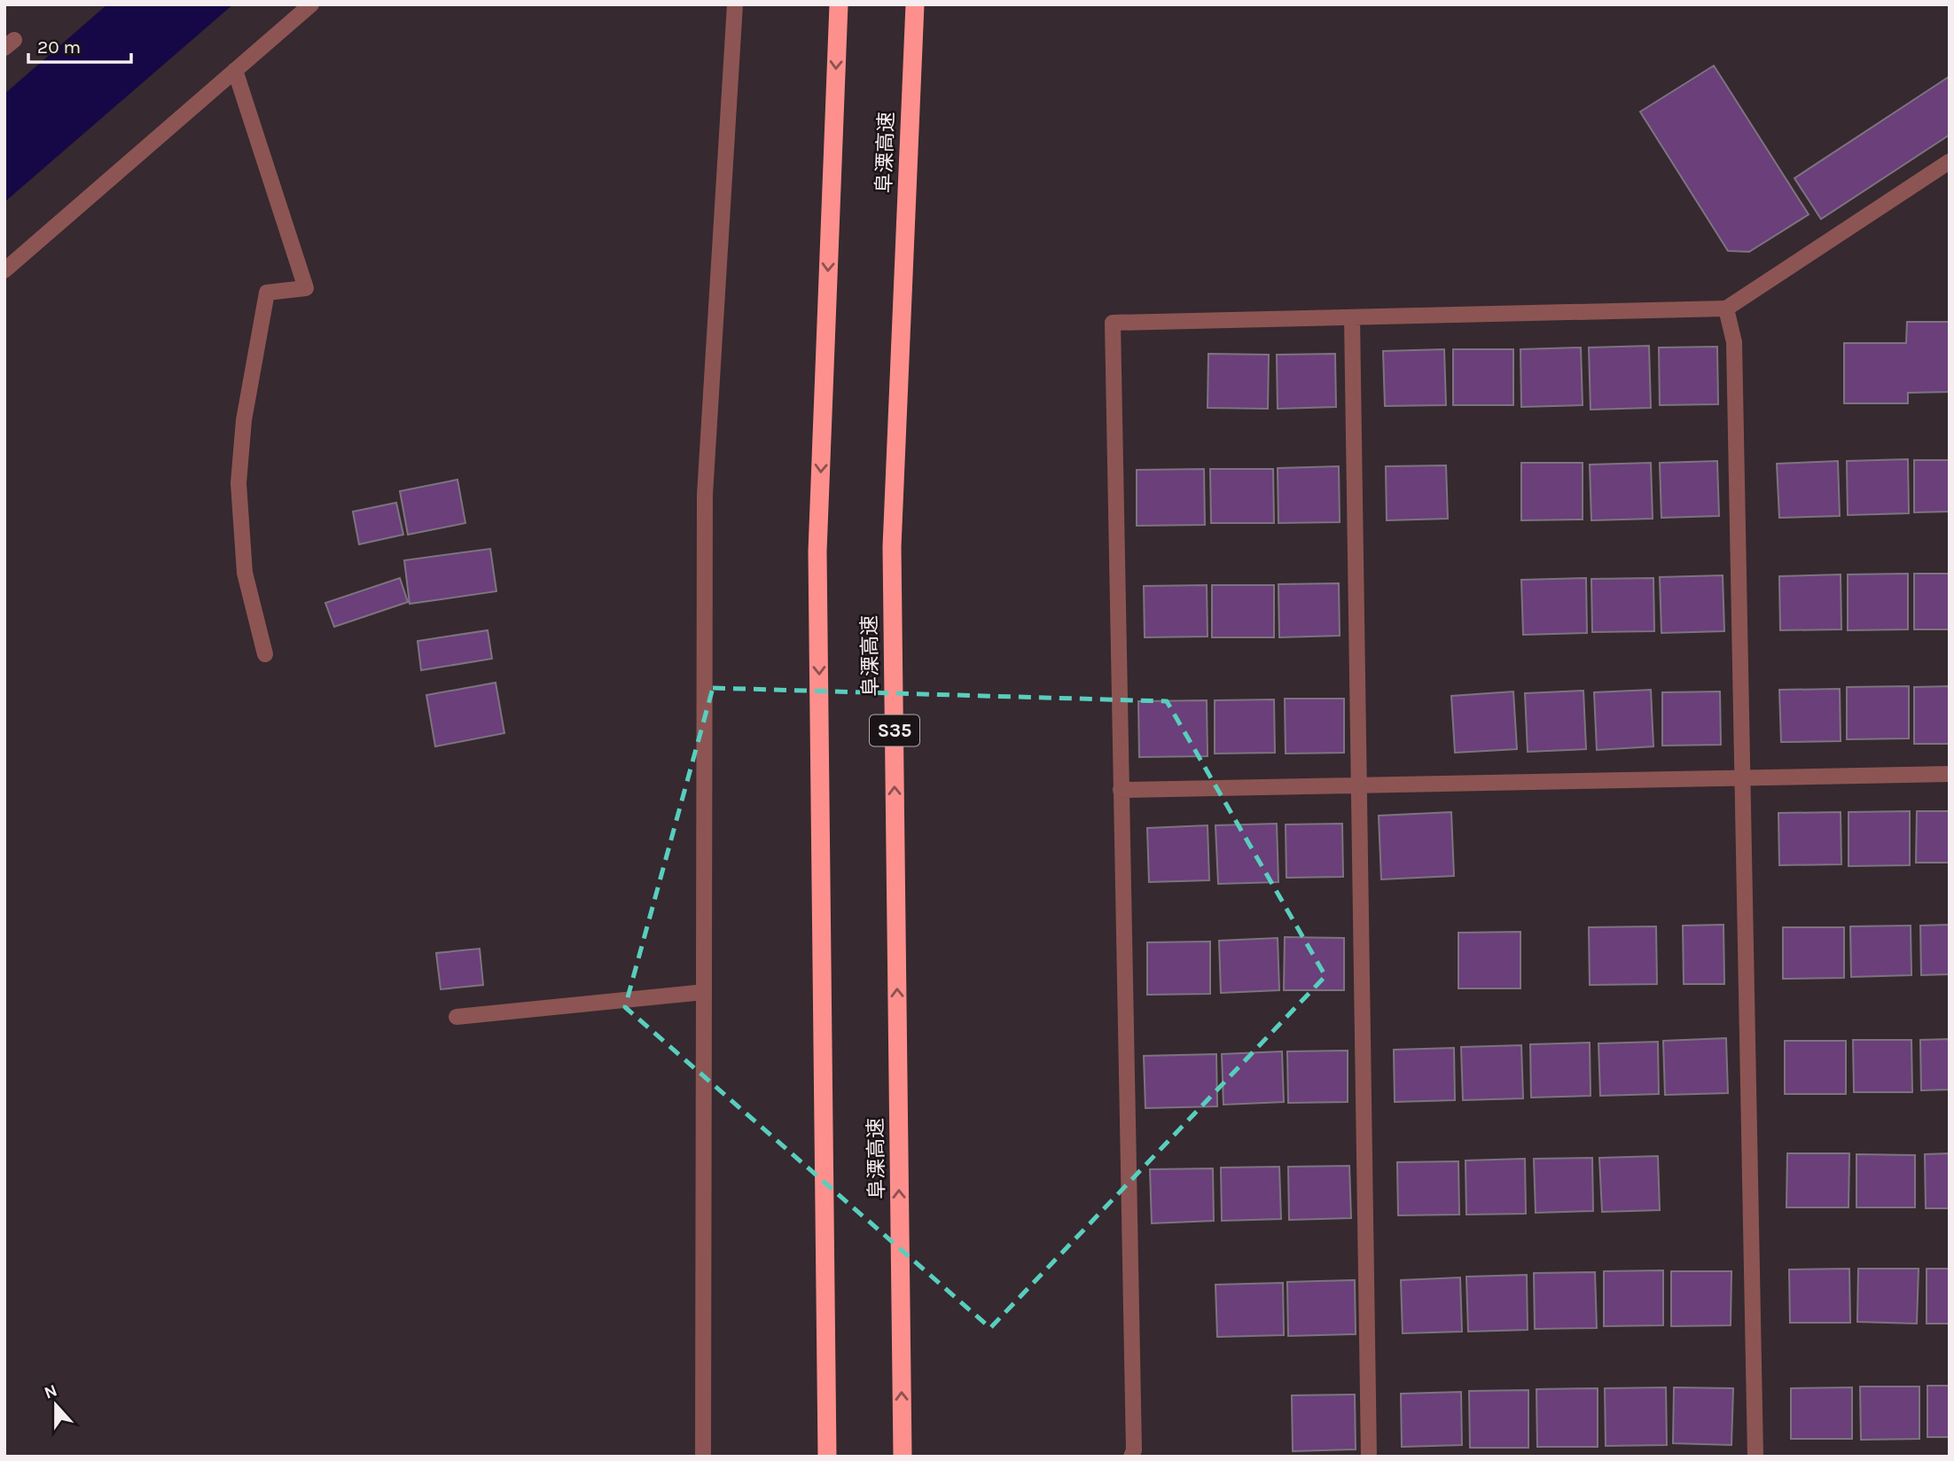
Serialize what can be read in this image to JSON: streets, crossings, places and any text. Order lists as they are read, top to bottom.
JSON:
{
  "streets": {
    "highway": ["阜溧高速", "S35"]
  },
  "scale_bar": "20 m",
  "north": "top"
}
